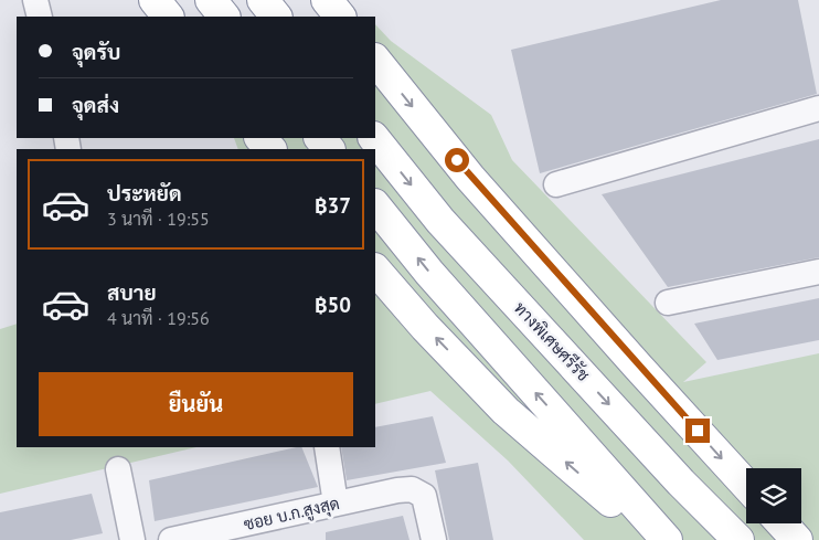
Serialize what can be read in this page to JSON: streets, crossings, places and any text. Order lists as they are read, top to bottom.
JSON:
{
  "streets": {
    "highway": ["ทางพิเศษศรีรัช"],
    "street": ["ซอย บ.ก.สูงสุด"]
  },
  "page": {
    "banner": ["จุดรับ", "จุดส่ง"],
    "list": [
      {
        "name": "ประหยัด",
        "note": "3 นาที · 19:55",
        "value": "฿37"
      },
      {
        "name": "สบาย",
        "note": "4 นาที · 19:56",
        "value": "฿50"
      }
    ],
    "buttons": "ยืนยัน"
  }
}
